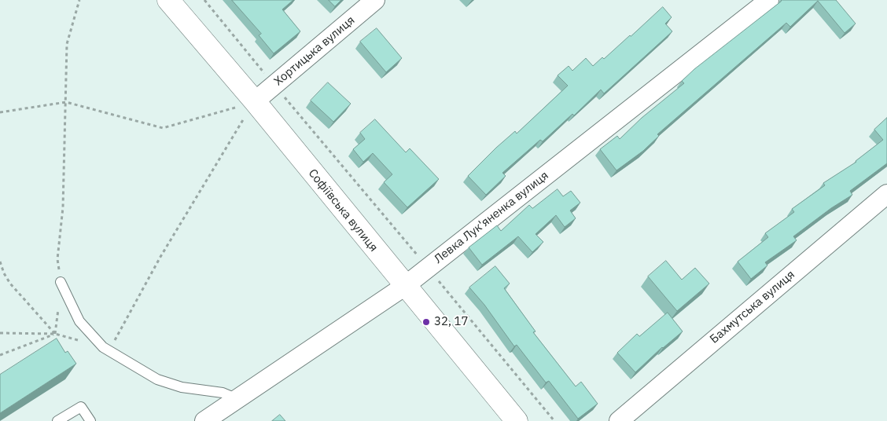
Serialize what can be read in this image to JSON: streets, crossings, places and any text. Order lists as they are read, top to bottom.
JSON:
{
  "streets": {
    "street": [
      "Хортицька вулиця",
      "Софіївська вулиця",
      "Левка Лук'яненка вулиця",
      "Бахмутська вулиця"
    ]
  },
  "crossings": [
    ["Хортицька вулиця", "Софіївська вулиця"],
    ["Софіївська вулиця", "Левка Лук'яненка вулиця"]
  ],
  "places": ["32, 17"]
}
